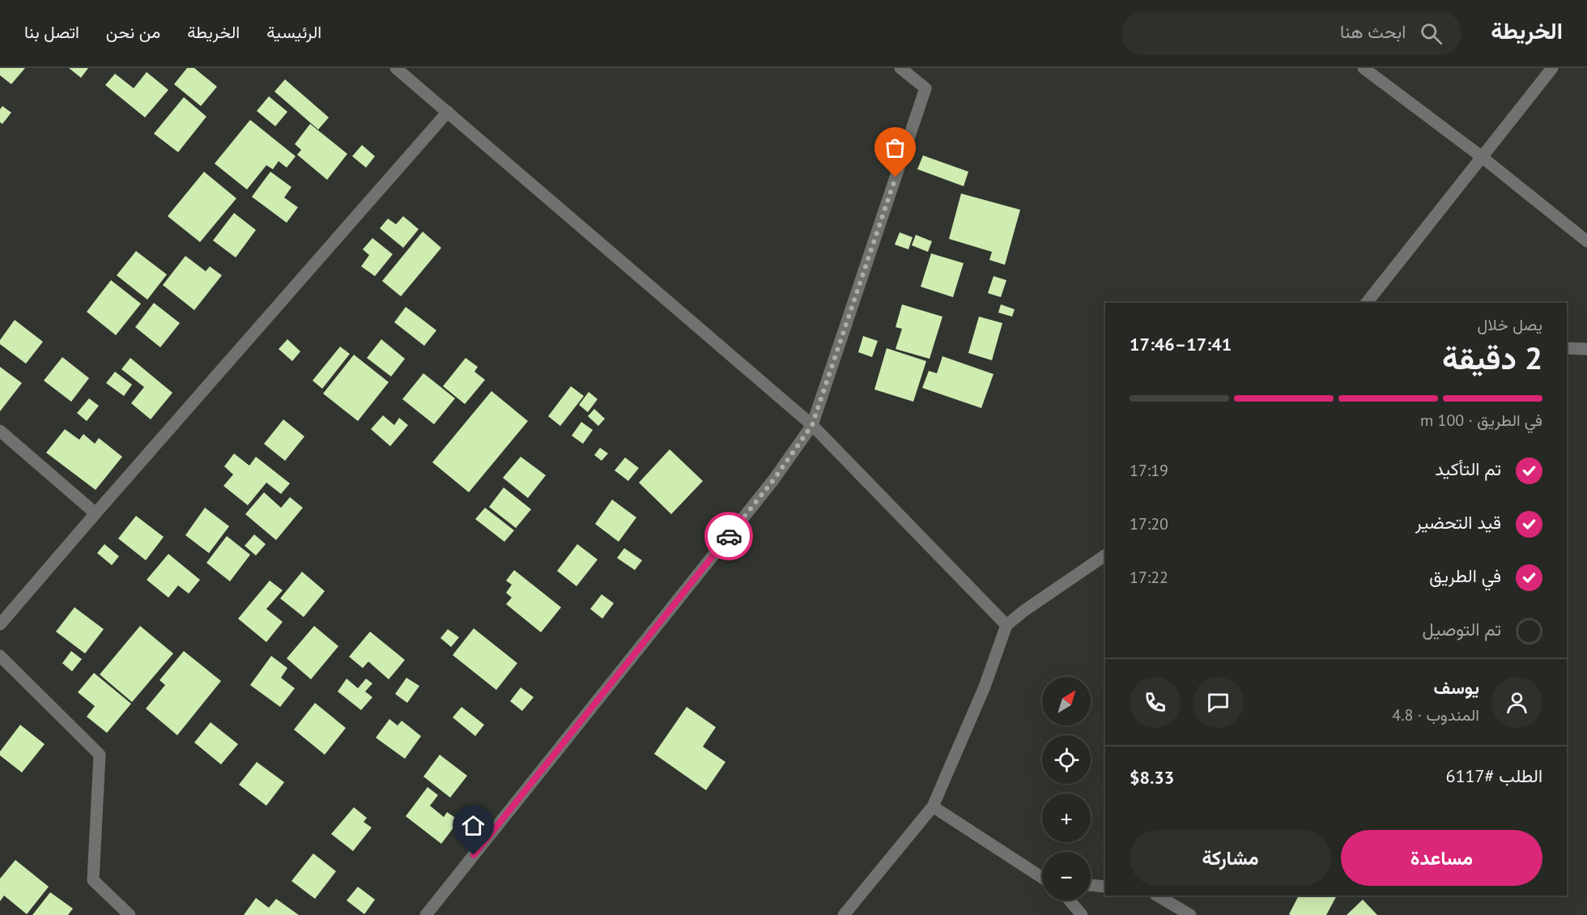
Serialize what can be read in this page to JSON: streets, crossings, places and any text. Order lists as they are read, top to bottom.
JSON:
{
  "north": "top right",
  "page": {
    "header": "الخريطة",
    "search": "ابحث هنا",
    "nav": [
      "الرئيسية",
      "الخريطة",
      "من نحن",
      "اتصل بنا"
    ],
    "heading": ["2 دقيقة", "يصل خلال", "17:41–17:46"],
    "panel": [
      "يوسف",
      "المندوب · 4.8",
      "الطلب #6117",
      "$8.33"
    ],
    "bar": "في الطريق · 100 m",
    "list": [
      ["تم التأكيد", "17:19"],
      ["قيد التحضير", "17:20"],
      ["في الطريق", "17:22"],
      "تم التوصيل"
    ],
    "map_buttons": ["+", "−"],
    "buttons": ["مساعدة", "مشاركة"]
  }
}
